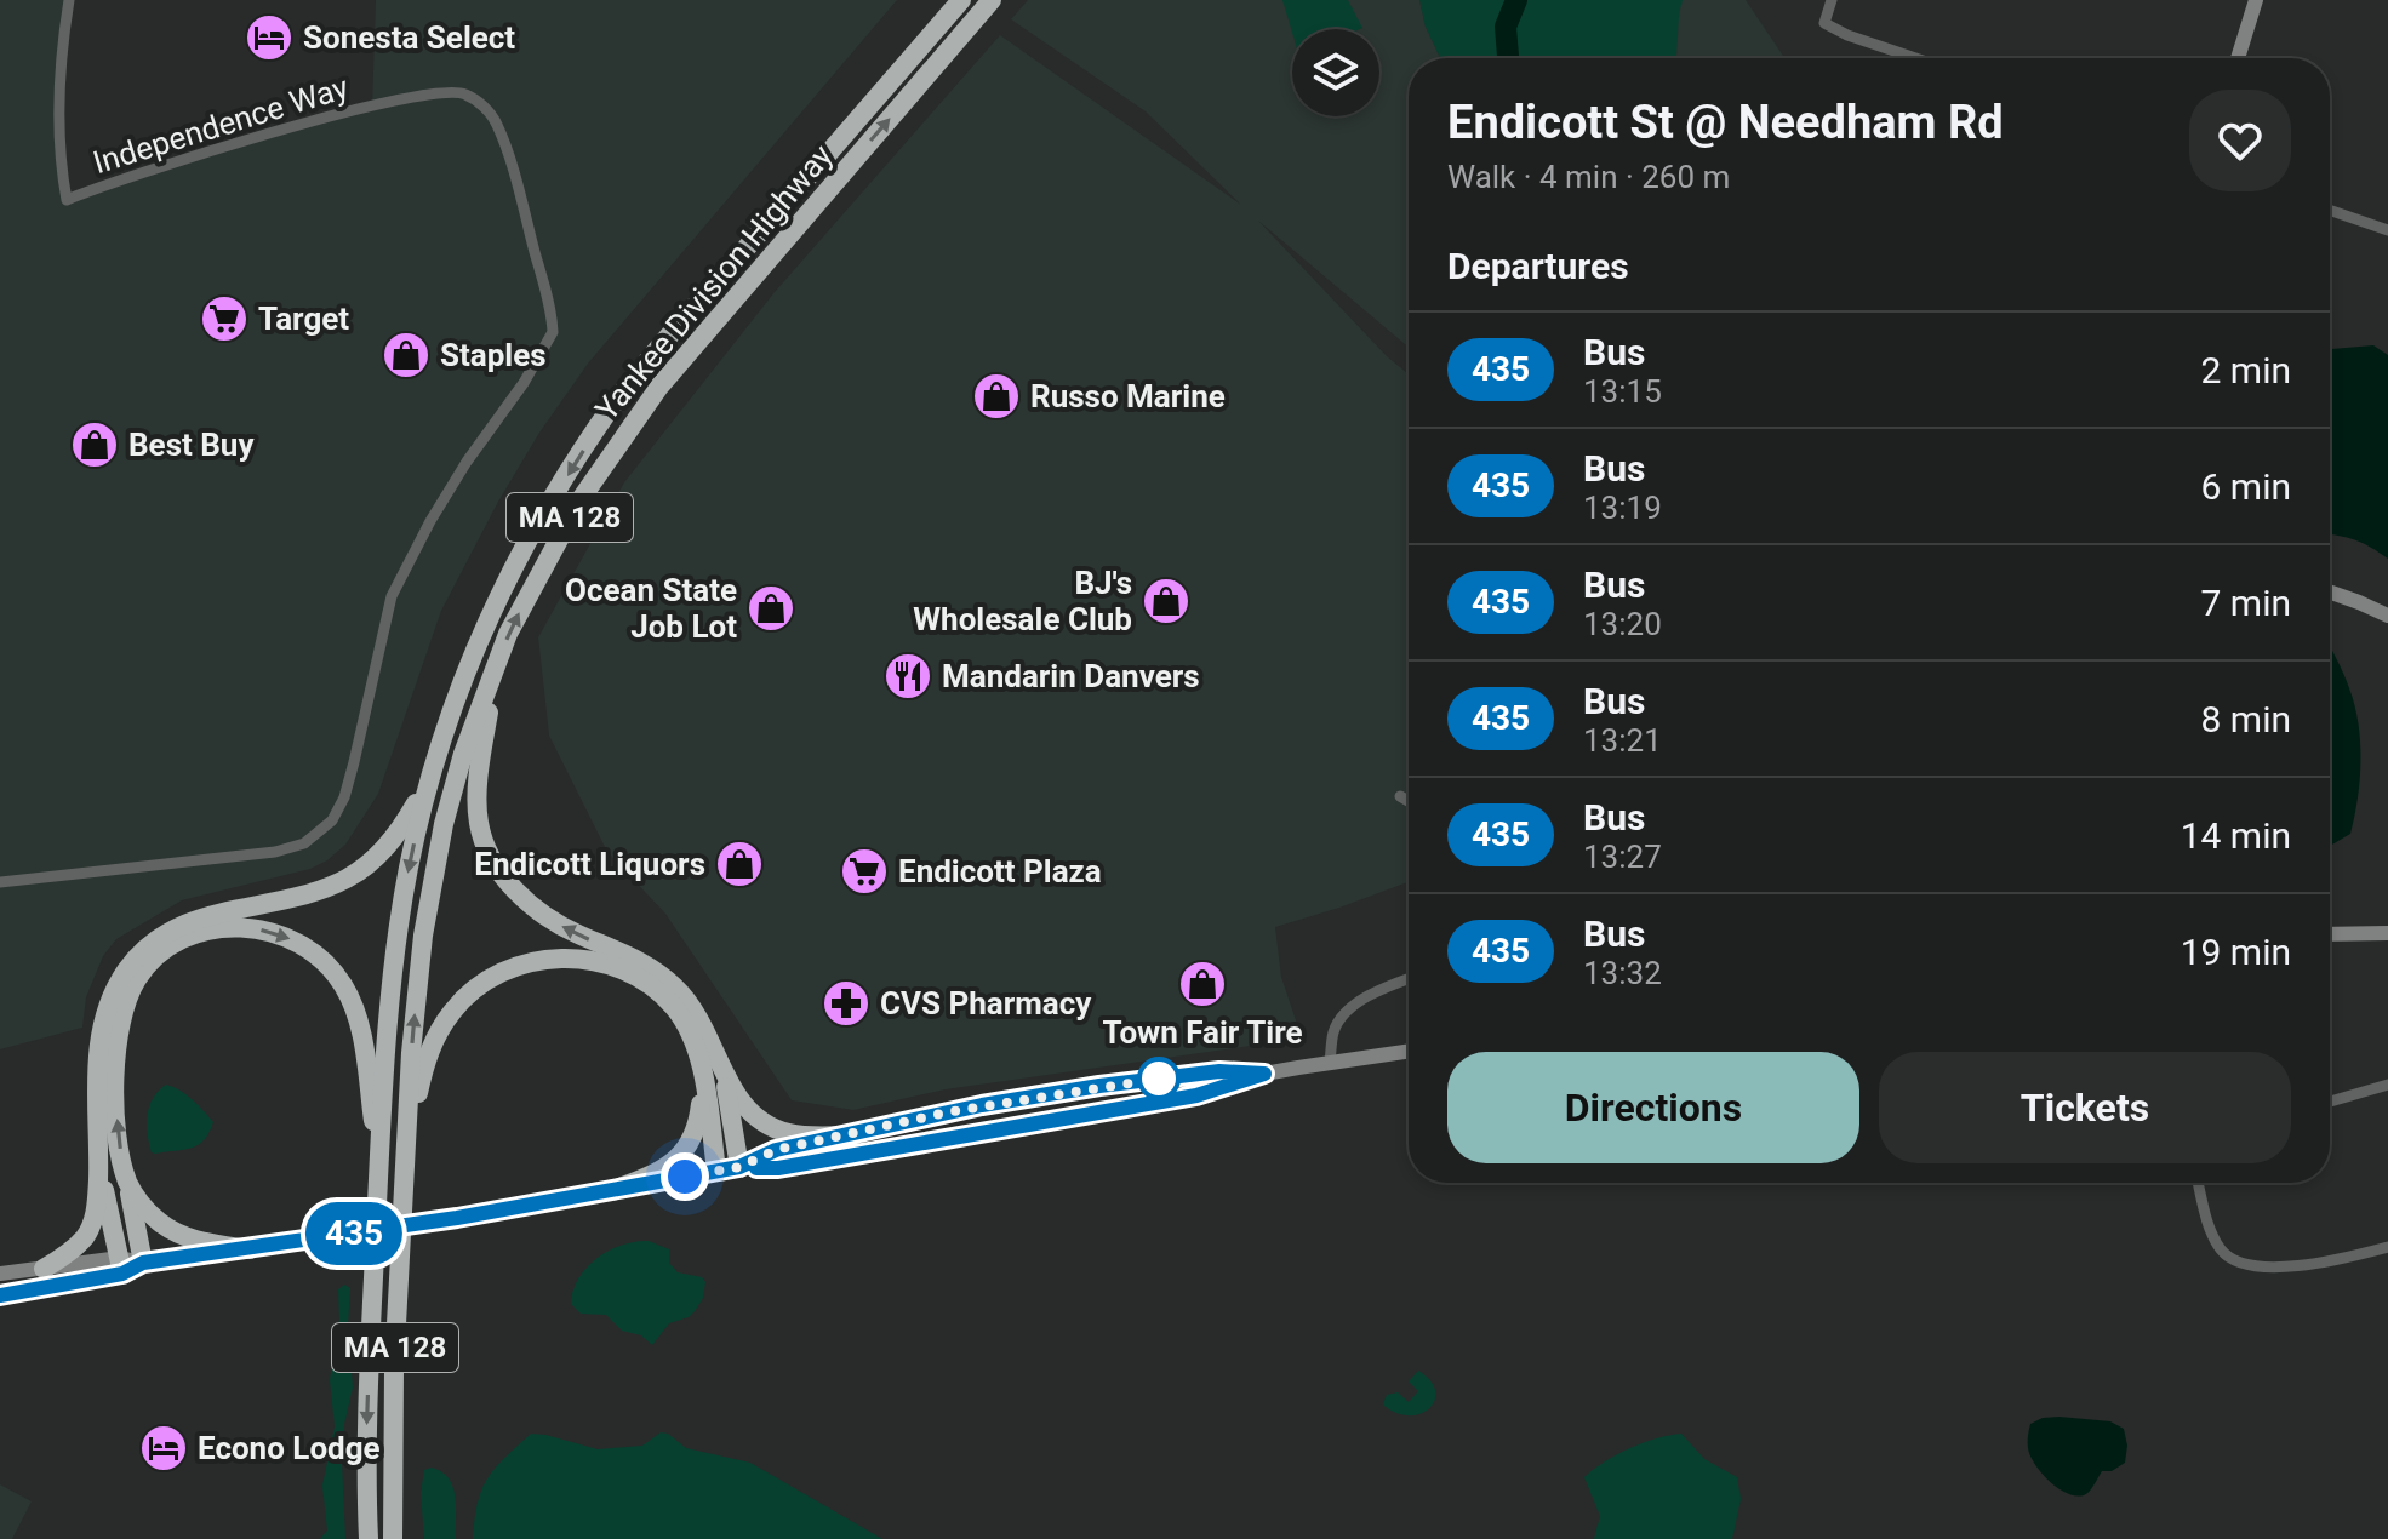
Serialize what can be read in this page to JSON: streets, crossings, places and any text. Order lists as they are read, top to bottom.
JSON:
{
  "streets": {
    "highway": ["Yankee Division Highway", "MA 128"],
    "street": ["Independence Way"]
  },
  "places": {
    "hotel": ["Sonesta Select", "Econo Lodge"],
    "supermarket": ["Target", "Endicott Plaza"],
    "shop": [
      "Staples",
      "Russo Marine",
      "Best Buy",
      "BJ's Wholesale Club",
      "Ocean State Job Lot",
      "Endicott Liquors",
      "Town Fair Tire"
    ],
    "restaurant": ["Mandarin Danvers"],
    "pharmacy": ["CVS Pharmacy"]
  },
  "lines": ["bus line 435"],
  "page": {
    "on_map": "435",
    "heading": [
      ["Endicott St @ Needham Rd", "Walk · 4 min · 260 m"],
      "Departures"
    ],
    "list": [
      {
        "mark": "435",
        "name": "Bus",
        "note": "13:15",
        "value": "2 min"
      },
      {
        "mark": "435",
        "name": "Bus",
        "note": "13:19",
        "value": "6 min"
      },
      {
        "mark": "435",
        "name": "Bus",
        "note": "13:20",
        "value": "7 min"
      },
      {
        "mark": "435",
        "name": "Bus",
        "note": "13:21",
        "value": "8 min"
      },
      {
        "mark": "435",
        "name": "Bus",
        "note": "13:27",
        "value": "14 min"
      },
      {
        "mark": "435",
        "name": "Bus",
        "note": "13:32",
        "value": "19 min"
      }
    ],
    "buttons": ["Directions", "Tickets"]
  }
}
